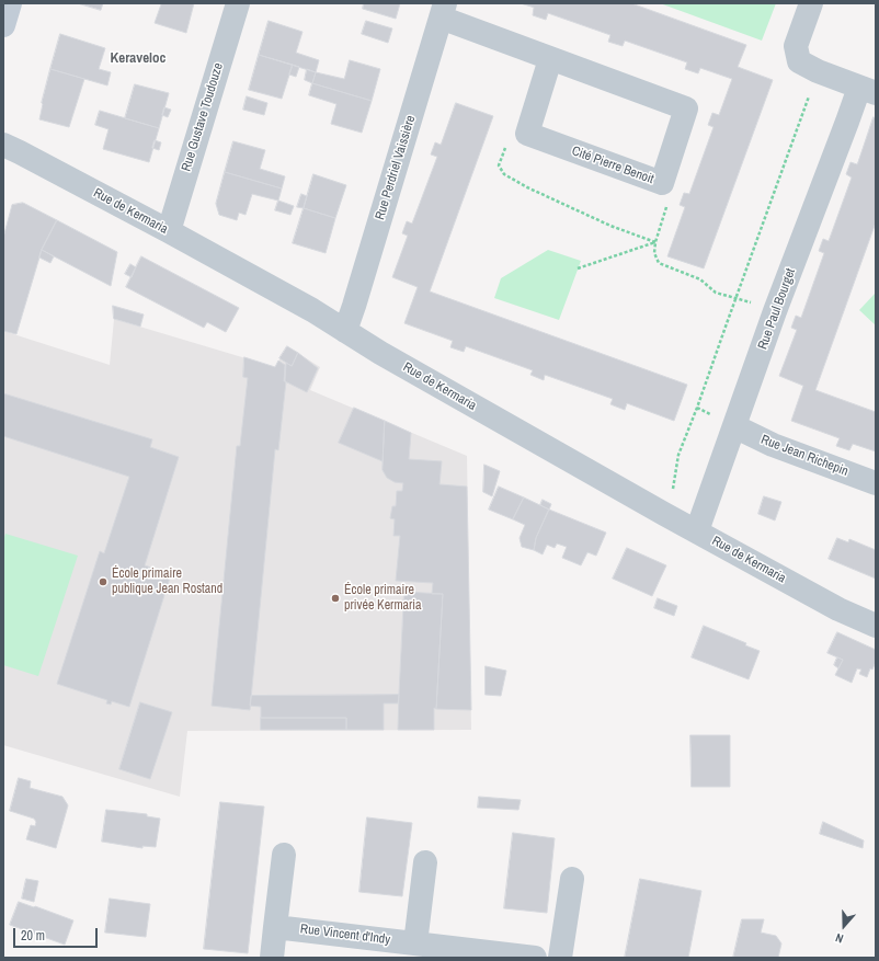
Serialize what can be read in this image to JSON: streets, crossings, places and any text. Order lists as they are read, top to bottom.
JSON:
{
  "streets": {
    "street": [
      "Rue Gustave Toudouze",
      "Cité Pierre Benoit",
      "Rue Perdriel Vaissière",
      "Rue de Kermaria",
      "Rue Paul Bourget",
      "Rue Jean Richepin",
      "Rue Vincent d'Indy"
    ]
  },
  "crossings": [
    ["Rue Gustave Toudouze", "Rue de Kermaria"],
    ["Cité Pierre Benoit", "Rue Perdriel Vaissière"],
    ["Rue Perdriel Vaissière", "Rue de Kermaria"],
    ["Rue de Kermaria", "Rue Paul Bourget"],
    ["Rue Paul Bourget", "Rue Jean Richepin"]
  ],
  "districts": ["Keraveloc"],
  "places": ["École primaire publique Jean Rostand", "École primaire privée Kermaria"],
  "scale_bar": "20 m",
  "north": "bottom"
}
